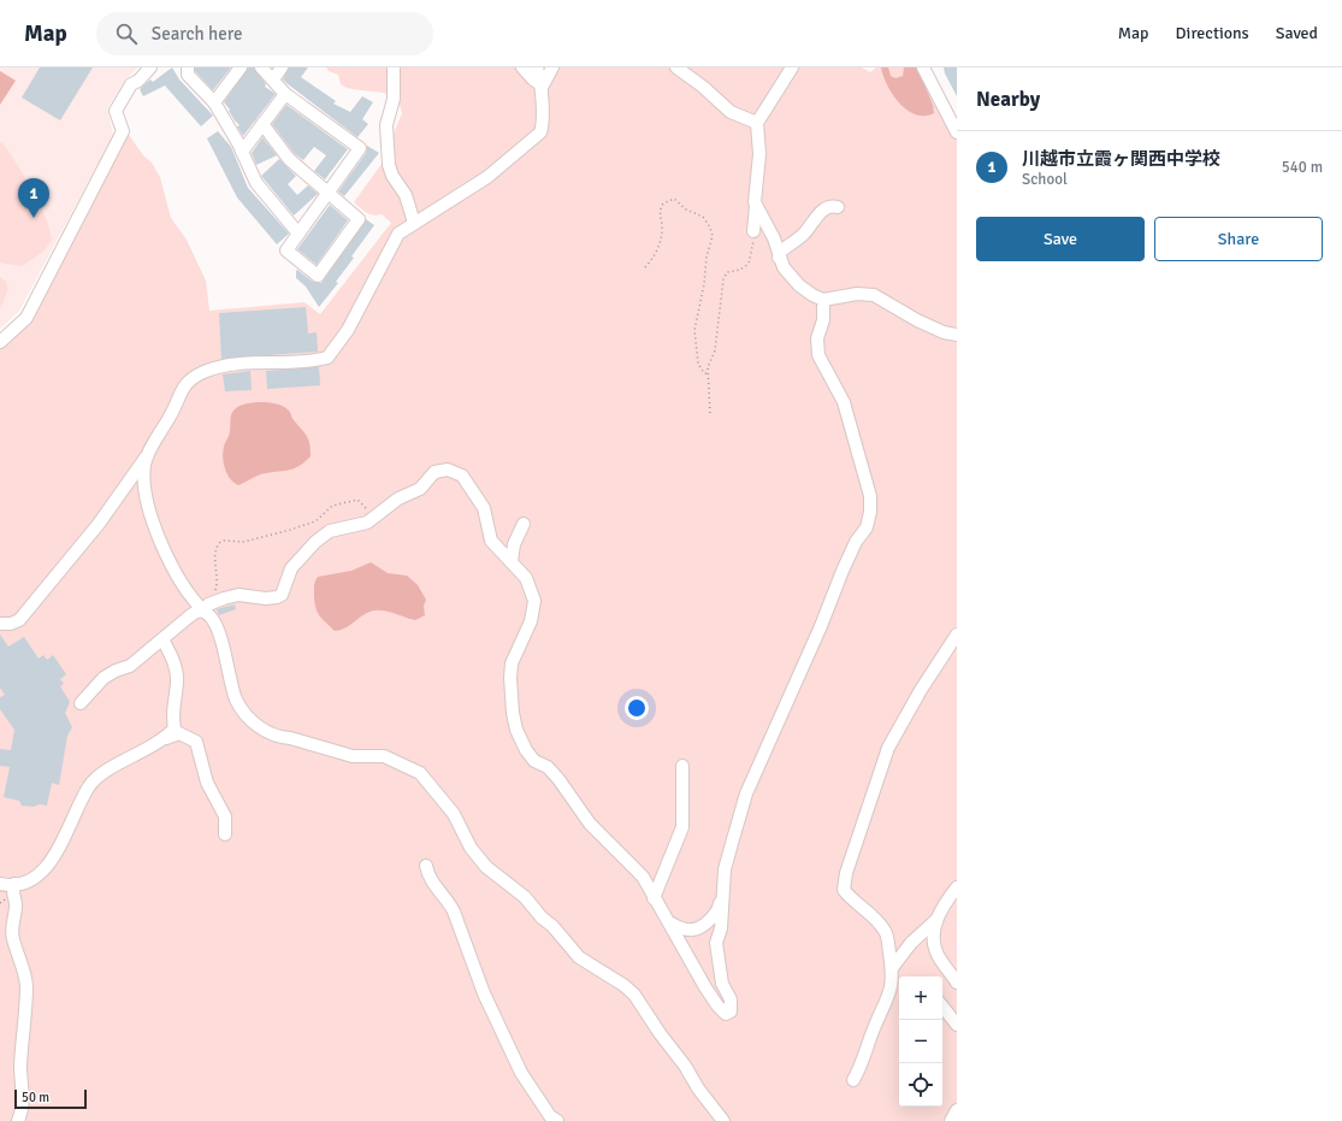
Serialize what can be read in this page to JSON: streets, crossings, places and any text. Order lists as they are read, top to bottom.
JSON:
{
  "scale_bar": "50 m",
  "page": {
    "header": "Map",
    "search": "Search here",
    "nav": ["Map", "Directions", "Saved"],
    "heading": "Nearby",
    "list": [
      {
        "mark": "1",
        "name": "川越市立霞ヶ関西中学校",
        "note": "School",
        "value": "540 m"
      }
    ],
    "pins": "1",
    "buttons": ["Save", "Share"],
    "map_buttons": ["+", "−"],
    "scale": "50 m"
  }
}
